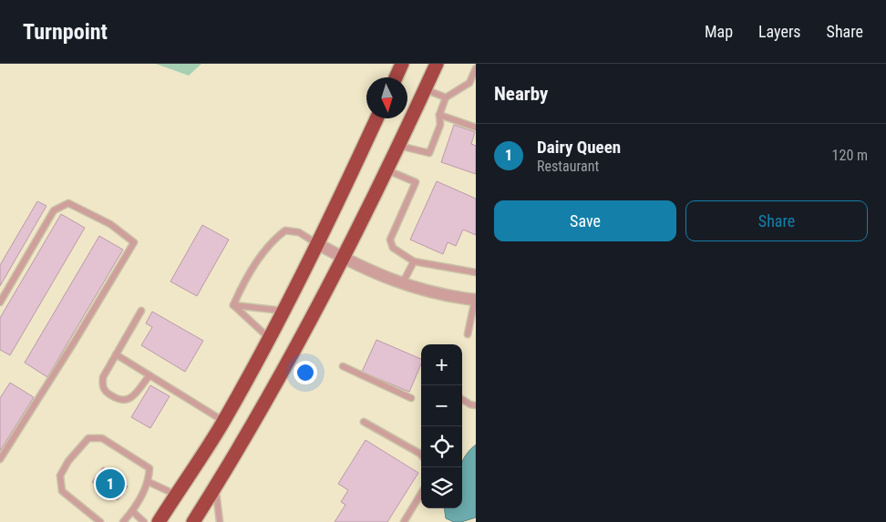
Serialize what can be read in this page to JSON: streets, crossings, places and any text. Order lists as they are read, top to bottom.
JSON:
{
  "north": "bottom",
  "page": {
    "header": "Turnpoint",
    "nav": ["Map", "Layers", "Share"],
    "heading": "Nearby",
    "list": [
      {
        "mark": "1",
        "name": "Dairy Queen",
        "note": "Restaurant",
        "value": "120 m"
      }
    ],
    "buttons": ["Save", "Share"],
    "map_buttons": ["+", "−"],
    "pins": "1"
  }
}
